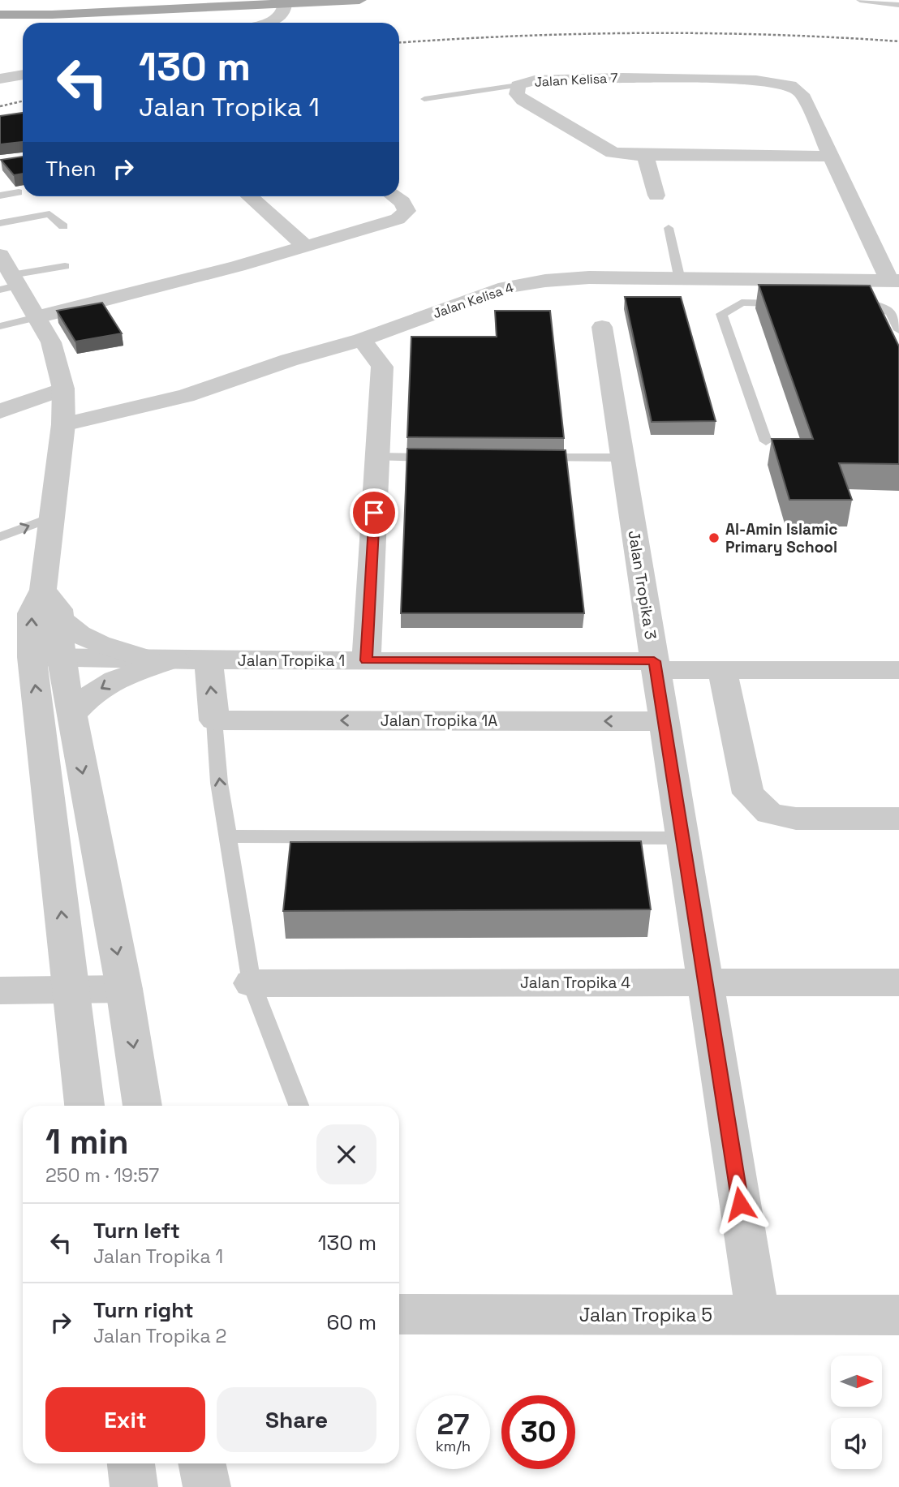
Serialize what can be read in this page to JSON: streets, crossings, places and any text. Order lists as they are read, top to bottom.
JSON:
{
  "streets": {
    "street": [
      "Jalan Kelisa 7",
      "Jalan Kelisa 4",
      "Jalan Tropika 3",
      "Jalan Tropika 1",
      "Jalan Tropika 1A",
      "Jalan Tropika 4",
      "Jalan Tropika 5"
    ]
  },
  "crossings": [
    ["Jalan Kelisa 7", "Jalan Kelisa 4"],
    ["Jalan Tropika 3", "Jalan Tropika 1"],
    ["Jalan Tropika 3", "Jalan Tropika 1A"],
    ["Jalan Tropika 3", "Jalan Tropika 4"],
    ["Jalan Tropika 3", "Jalan Tropika 5"]
  ],
  "one_way": ["Jalan Tropika 1A"],
  "places": ["Al-Amin Islamic Primary School"],
  "north": "right",
  "page": {
    "turn": ["130 m", "Jalan Tropika 1"],
    "then": "Then",
    "heading": ["1 min", "250 m · 19:57"],
    "list": [
      {
        "name": "Turn left",
        "note": "Jalan Tropika 1",
        "value": "130 m"
      },
      {
        "name": "Turn right",
        "note": "Jalan Tropika 2",
        "value": "60 m"
      }
    ],
    "buttons": ["Exit", "Share"],
    "speed": "27 km/h",
    "limit": "30"
  }
}
